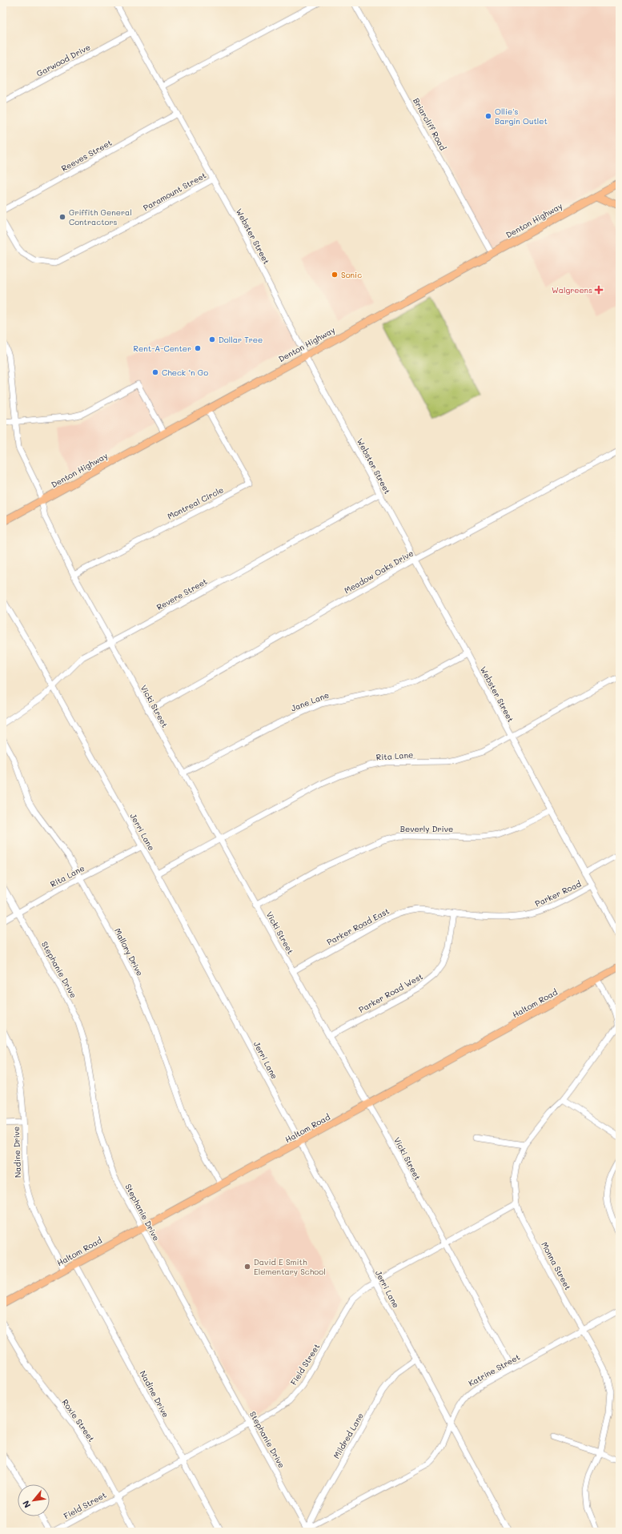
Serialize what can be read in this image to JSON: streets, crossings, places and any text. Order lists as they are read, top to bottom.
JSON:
{
  "streets": {
    "main road": ["Denton Highway", "Haltom Road"],
    "street": [
      "Garwood Drive",
      "Briarcliff Road",
      "Reeves Street",
      "Paramount Street",
      "Webster Street",
      "Montreal Circle",
      "Meadow Oaks Drive",
      "Revere Street",
      "Jane Lane",
      "Vicki Street",
      "Rita Lane",
      "Beverly Drive",
      "Jerri Lane",
      "Parker Road",
      "Parker Road East",
      "Mallory Drive",
      "Stephanie Drive",
      "Parker Road West",
      "Nadine Drive",
      "Monna Street",
      "Field Street",
      "Katrine Street",
      "Roxie Street",
      "Mildred Lane"
    ]
  },
  "crossings": [
    ["Garwood Drive", "Webster Street"],
    ["Briarcliff Road", "Denton Highway"],
    ["Reeves Street", "Webster Street"],
    ["Paramount Street", "Webster Street"],
    ["Denton Highway", "Webster Street"],
    ["Denton Highway", "Montreal Circle"],
    ["Denton Highway", "Vicki Street"],
    ["Webster Street", "Meadow Oaks Drive"],
    ["Webster Street", "Revere Street"],
    ["Webster Street", "Jane Lane"],
    ["Webster Street", "Rita Lane"],
    ["Webster Street", "Beverly Drive"],
    ["Webster Street", "Parker Road"],
    ["Montreal Circle", "Vicki Street"],
    ["Meadow Oaks Drive", "Vicki Street"],
    ["Revere Street", "Vicki Street"],
    ["Revere Street", "Jerri Lane"],
    ["Jane Lane", "Vicki Street"],
    ["Vicki Street", "Rita Lane"],
    ["Vicki Street", "Beverly Drive"],
    ["Vicki Street", "Parker Road East"],
    ["Vicki Street", "Parker Road West"],
    ["Vicki Street", "Haltom Road"],
    ["Vicki Street", "Field Street"],
    ["Vicki Street", "Katrine Street"],
    ["Rita Lane", "Jerri Lane"],
    ["Rita Lane", "Mallory Drive"],
    ["Rita Lane", "Stephanie Drive"],
    ["Jerri Lane", "Haltom Road"],
    ["Jerri Lane", "Field Street"],
    ["Jerri Lane", "Katrine Street"],
    ["Jerri Lane", "Mildred Lane"],
    ["Parker Road", "Parker Road East"],
    ["Parker Road", "Parker Road West"],
    ["Parker Road East", "Parker Road West"],
    ["Mallory Drive", "Haltom Road"],
    ["Stephanie Drive", "Haltom Road"],
    ["Stephanie Drive", "Field Street"],
    ["Stephanie Drive", "Katrine Street"],
    ["Stephanie Drive", "Mildred Lane"],
    ["Haltom Road", "Nadine Drive"],
    ["Nadine Drive", "Field Street"],
    ["Monna Street", "Field Street"],
    ["Monna Street", "Katrine Street"],
    ["Field Street", "Roxie Street"],
    ["Katrine Street", "Mildred Lane"]
  ],
  "places": {
    "other": [
      "Ollie's Bargin Outlet",
      "Griffith General Contractors",
      "Sonic",
      "Dollar Tree",
      "Rent-A-Center",
      "Check ’n Go",
      "David E Smith Elementary School"
    ],
    "health": ["Walgreens"]
  },
  "north": "bottom left"
}
